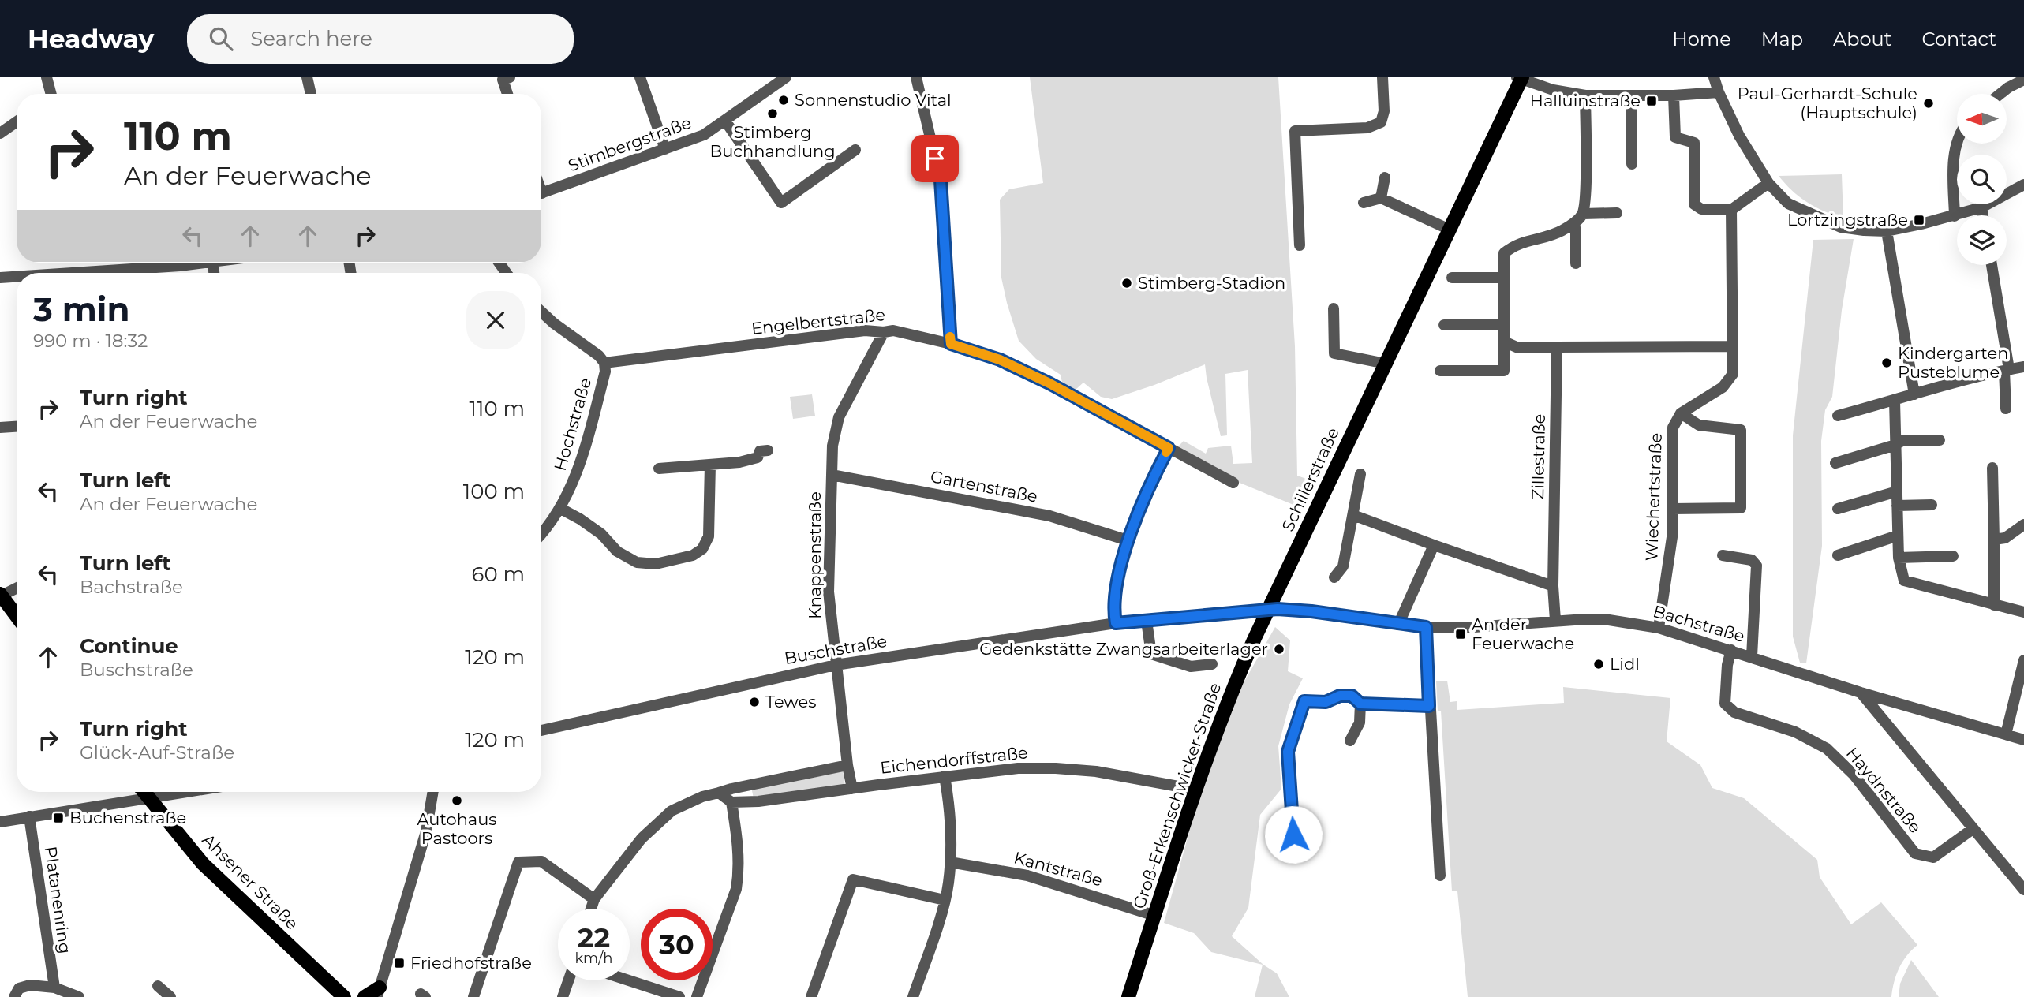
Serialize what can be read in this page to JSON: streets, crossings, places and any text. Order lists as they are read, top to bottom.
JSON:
{
  "streets": {
    "main road": ["Schillerstraße", "Groß-Erkenschwicker-Straße", "Ahsener Straße"],
    "street": [
      "Stimbergstraße",
      "Engelbertstraße",
      "Hochstraße",
      "Zillestraße",
      "Gartenstraße",
      "Wiechertstraße",
      "Knappenstraße",
      "Bachstraße",
      "Buschstraße",
      "Eichendorffstraße",
      "Haydnstraße",
      "Kantstraße",
      "Platanenring"
    ]
  },
  "crossings": [
    ["Engelbertstraße", "Hochstraße"],
    ["Engelbertstraße", "Knappenstraße"],
    ["Zillestraße", "Bachstraße"],
    ["Schillerstraße", "Bachstraße"],
    ["Schillerstraße", "Buschstraße"],
    ["Schillerstraße", "Groß-Erkenschwicker-Straße"],
    ["Gartenstraße", "Knappenstraße"],
    ["Wiechertstraße", "Bachstraße"],
    ["Knappenstraße", "Buschstraße"],
    ["Knappenstraße", "Eichendorffstraße"],
    ["Bachstraße", "Buschstraße"],
    ["Bachstraße", "Haydnstraße"],
    ["Bachstraße", "Groß-Erkenschwicker-Straße"],
    ["Buschstraße", "Groß-Erkenschwicker-Straße"],
    ["Eichendorffstraße", "Groß-Erkenschwicker-Straße"],
    ["Groß-Erkenschwicker-Straße", "Kantstraße"]
  ],
  "places": {
    "other": [
      "Sonnenstudio Vital",
      "Paul-Gerhardt-Schule (Hauptschule)",
      "Stimberg Buchhandlung",
      "Stimberg-Stadion",
      "Kindergarten Pusteblume",
      "Gedenkstätte Zwangsarbeiterlager",
      "Lidl",
      "Tewes",
      "Autohaus Pastoors"
    ],
    "transit": [
      "Halluinstraße",
      "Lortzingstraße",
      "An der Feuerwache",
      "Buchenstraße",
      "Friedhofstraße"
    ]
  },
  "north": "left",
  "page": {
    "header": "Headway",
    "search": "Search here",
    "nav": [
      "Home",
      "Map",
      "About",
      "Contact"
    ],
    "turn": ["110 m", "An der Feuerwache"],
    "heading": ["3 min", "990 m · 18:32"],
    "list": [
      {
        "name": "Turn right",
        "note": "An der Feuerwache",
        "value": "110 m"
      },
      {
        "name": "Turn left",
        "note": "An der Feuerwache",
        "value": "100 m"
      },
      {
        "name": "Turn left",
        "note": "Bachstraße",
        "value": "60 m"
      },
      {
        "name": "Continue",
        "note": "Buschstraße",
        "value": "120 m"
      },
      {
        "name": "Turn right",
        "note": "Glück-Auf-Straße",
        "value": "120 m"
      }
    ],
    "speed": "22 km/h",
    "limit": "30"
  }
}
